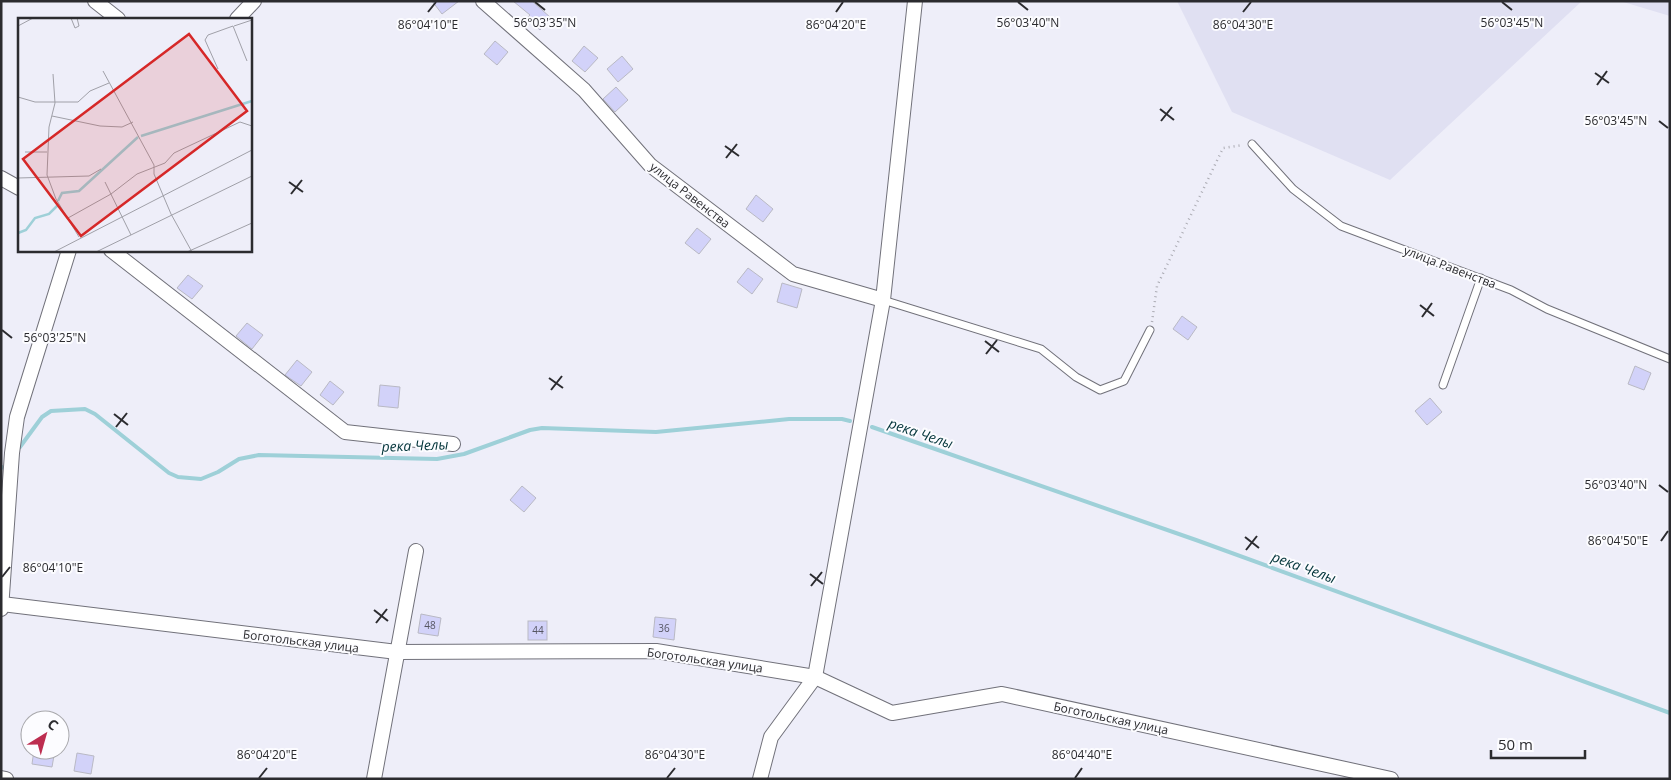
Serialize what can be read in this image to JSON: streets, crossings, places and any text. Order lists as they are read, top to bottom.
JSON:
{
  "streets": {
    "street": ["улица Равенства", "Боготольская улица"]
  },
  "water": ["река Челы"],
  "house_numbers": ["48", "36", "44"],
  "scale_bar": "50 m",
  "north": "top right",
  "coordinates": [
    "56°03'35\"N",
    "56°03'40\"N",
    "56°03'45\"N",
    "86°04'10\"E",
    "86°04'20\"E",
    "86°04'30\"E",
    "56°03'25\"N",
    "86°04'50\"E",
    "86°04'40\"E"
  ]
}
